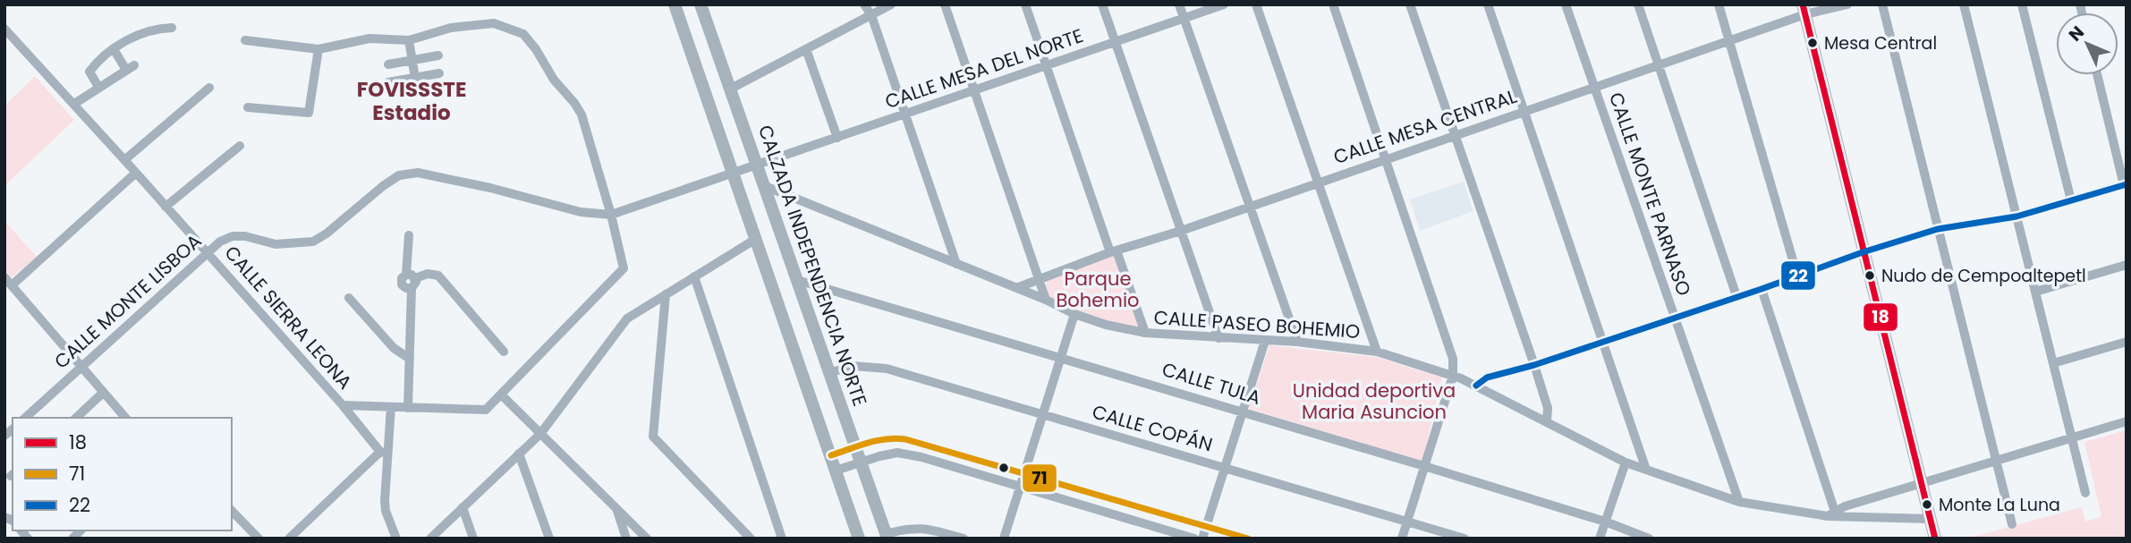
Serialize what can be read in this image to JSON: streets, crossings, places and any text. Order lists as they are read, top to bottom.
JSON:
{
  "streets": {
    "main road": ["CALZADA INDEPENDENCIA NORTE"],
    "street": [
      "CALLE MESA DEL NORTE",
      "CALLE MESA CENTRAL",
      "CALLE MONTE PARNASO",
      "CALLE MONTE LISBOA",
      "CALLE SIERRA LEONA",
      "CALLE PASEO BOHEMIO",
      "CALLE TULA",
      "CALLE COPÁN"
    ]
  },
  "crossings": [
    ["CALLE MESA DEL NORTE", "CALZADA INDEPENDENCIA NORTE"],
    ["CALLE MESA DEL NORTE", "CALLE MONTE LISBOA"],
    ["CALLE MESA CENTRAL", "CALLE MONTE PARNASO"],
    ["CALLE MESA CENTRAL", "CALLE PASEO BOHEMIO"],
    ["CALLE MONTE PARNASO", "CALLE PASEO BOHEMIO"],
    ["CALZADA INDEPENDENCIA NORTE", "CALLE MONTE LISBOA"],
    ["CALZADA INDEPENDENCIA NORTE", "CALLE PASEO BOHEMIO"],
    ["CALZADA INDEPENDENCIA NORTE", "CALLE TULA"],
    ["CALZADA INDEPENDENCIA NORTE", "CALLE COPÁN"],
    ["CALLE MONTE LISBOA", "CALLE SIERRA LEONA"]
  ],
  "districts": ["FOVISSSTE Estadio"],
  "parks": ["Parque Bohemio", "Unidad deportiva Maria Asuncion"],
  "places": ["Mesa Central", "Nudo de Cempoaltepetl", "Monte La Luna"],
  "lines": ["transit line 18", "transit line 22", "transit line 71"],
  "legend": ["18", "71", "22"],
  "north": "top left"
}
